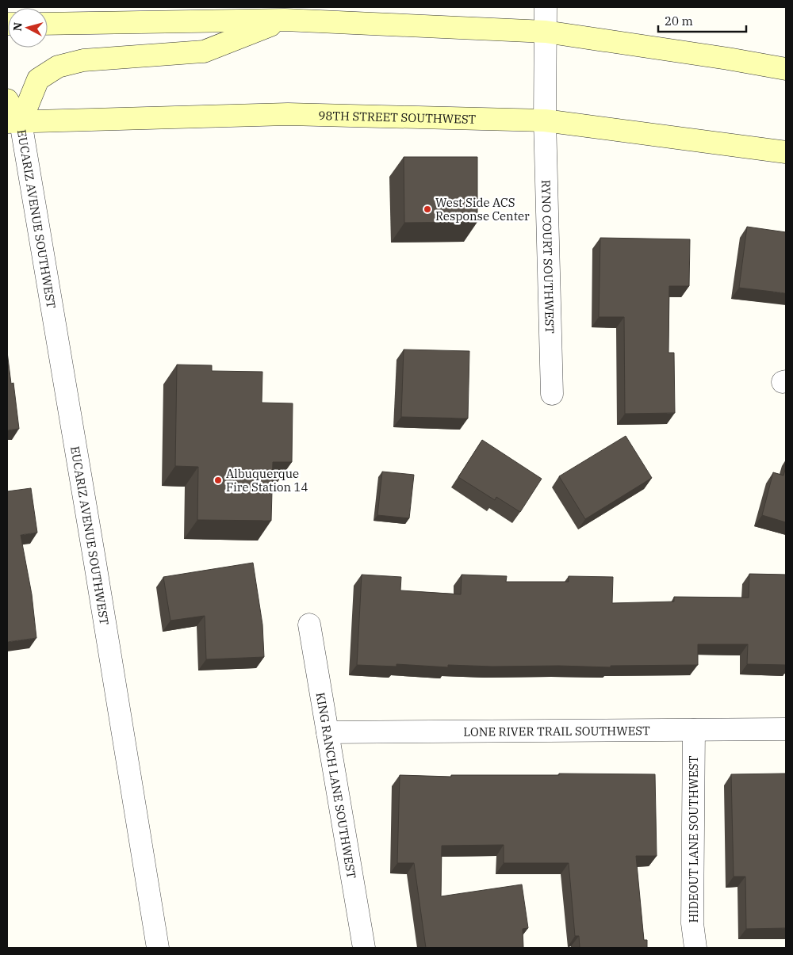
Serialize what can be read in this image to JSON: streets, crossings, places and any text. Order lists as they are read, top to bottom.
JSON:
{
  "streets": {
    "main road": ["98TH STREET SOUTHWEST"],
    "street": [
      "EUCARIZ AVENUE SOUTHWEST",
      "RYNO COURT SOUTHWEST",
      "LONE RIVER TRAIL SOUTHWEST",
      "KING RANCH LANE SOUTHWEST",
      "HIDEOUT LANE SOUTHWEST"
    ]
  },
  "crossings": [
    ["98TH STREET SOUTHWEST", "EUCARIZ AVENUE SOUTHWEST"],
    ["98TH STREET SOUTHWEST", "RYNO COURT SOUTHWEST"],
    ["LONE RIVER TRAIL SOUTHWEST", "KING RANCH LANE SOUTHWEST"],
    ["LONE RIVER TRAIL SOUTHWEST", "HIDEOUT LANE SOUTHWEST"]
  ],
  "places": ["West Side ACS Response Center", "Albuquerque Fire Station 14"],
  "scale_bar": "20 m",
  "north": "left"
}
